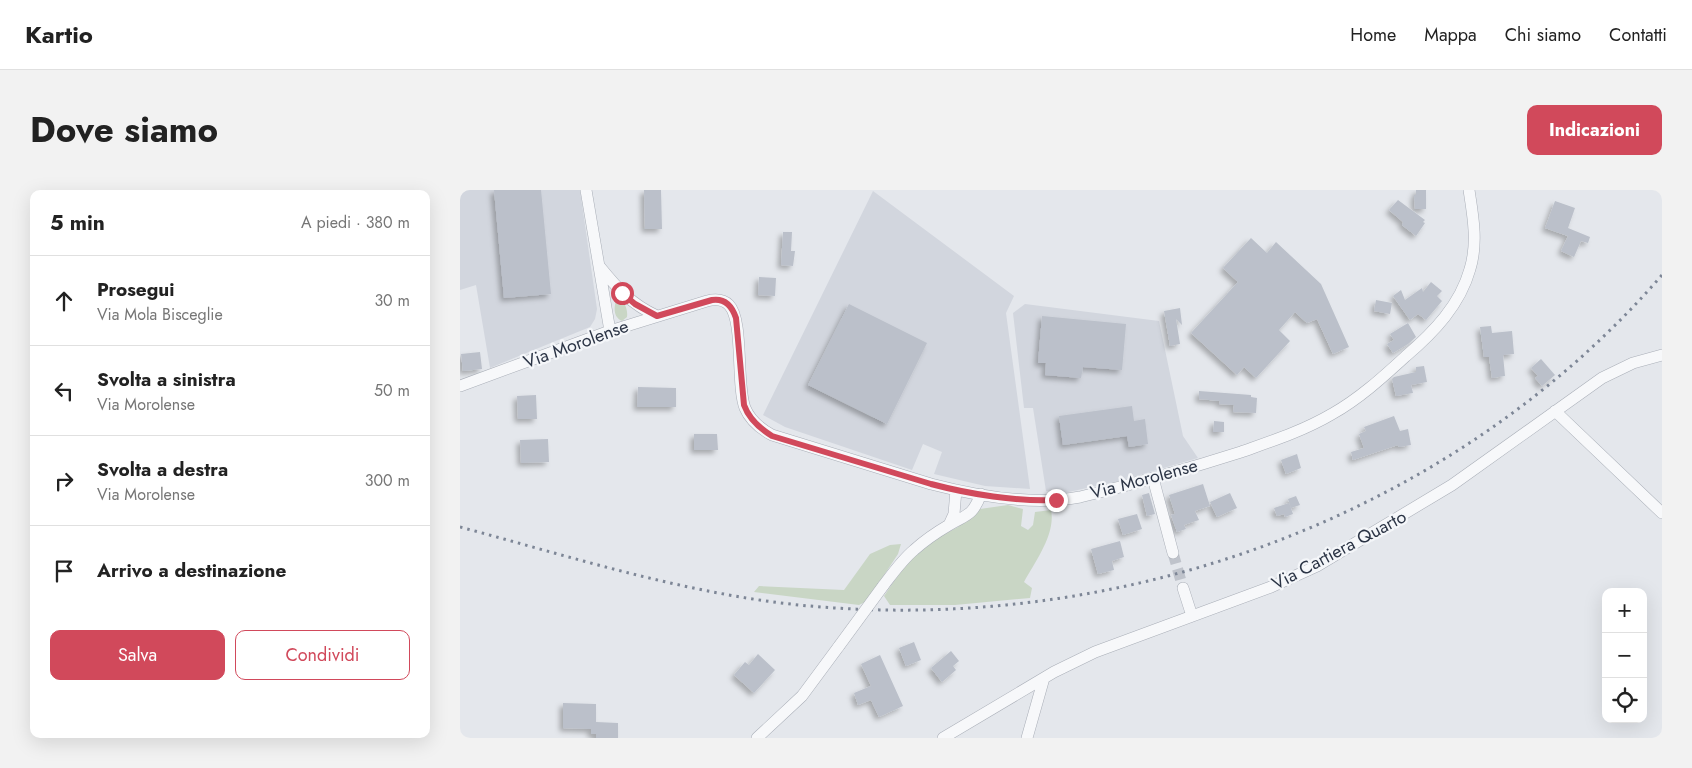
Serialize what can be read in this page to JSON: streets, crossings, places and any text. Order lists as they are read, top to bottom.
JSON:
{
  "streets": {
    "street": ["Via Morolense", "Via Cartiera Quarto"]
  },
  "page": {
    "header": "Kartio",
    "nav": [
      "Home",
      "Mappa",
      "Chi siamo",
      "Contatti"
    ],
    "title": "Dove siamo",
    "buttons": [
      "Indicazioni",
      ["Salva", "Condividi"]
    ],
    "heading": ["5 min", "A piedi · 380 m"],
    "list": [
      ["Prosegui", "Via Mola Bisceglie", "30 m"],
      ["Svolta a sinistra", "Via Morolense", "50 m"],
      ["Svolta a destra", "Via Morolense", "300 m"],
      "Arrivo a destinazione"
    ],
    "map_buttons": ["+", "−"]
  }
}
